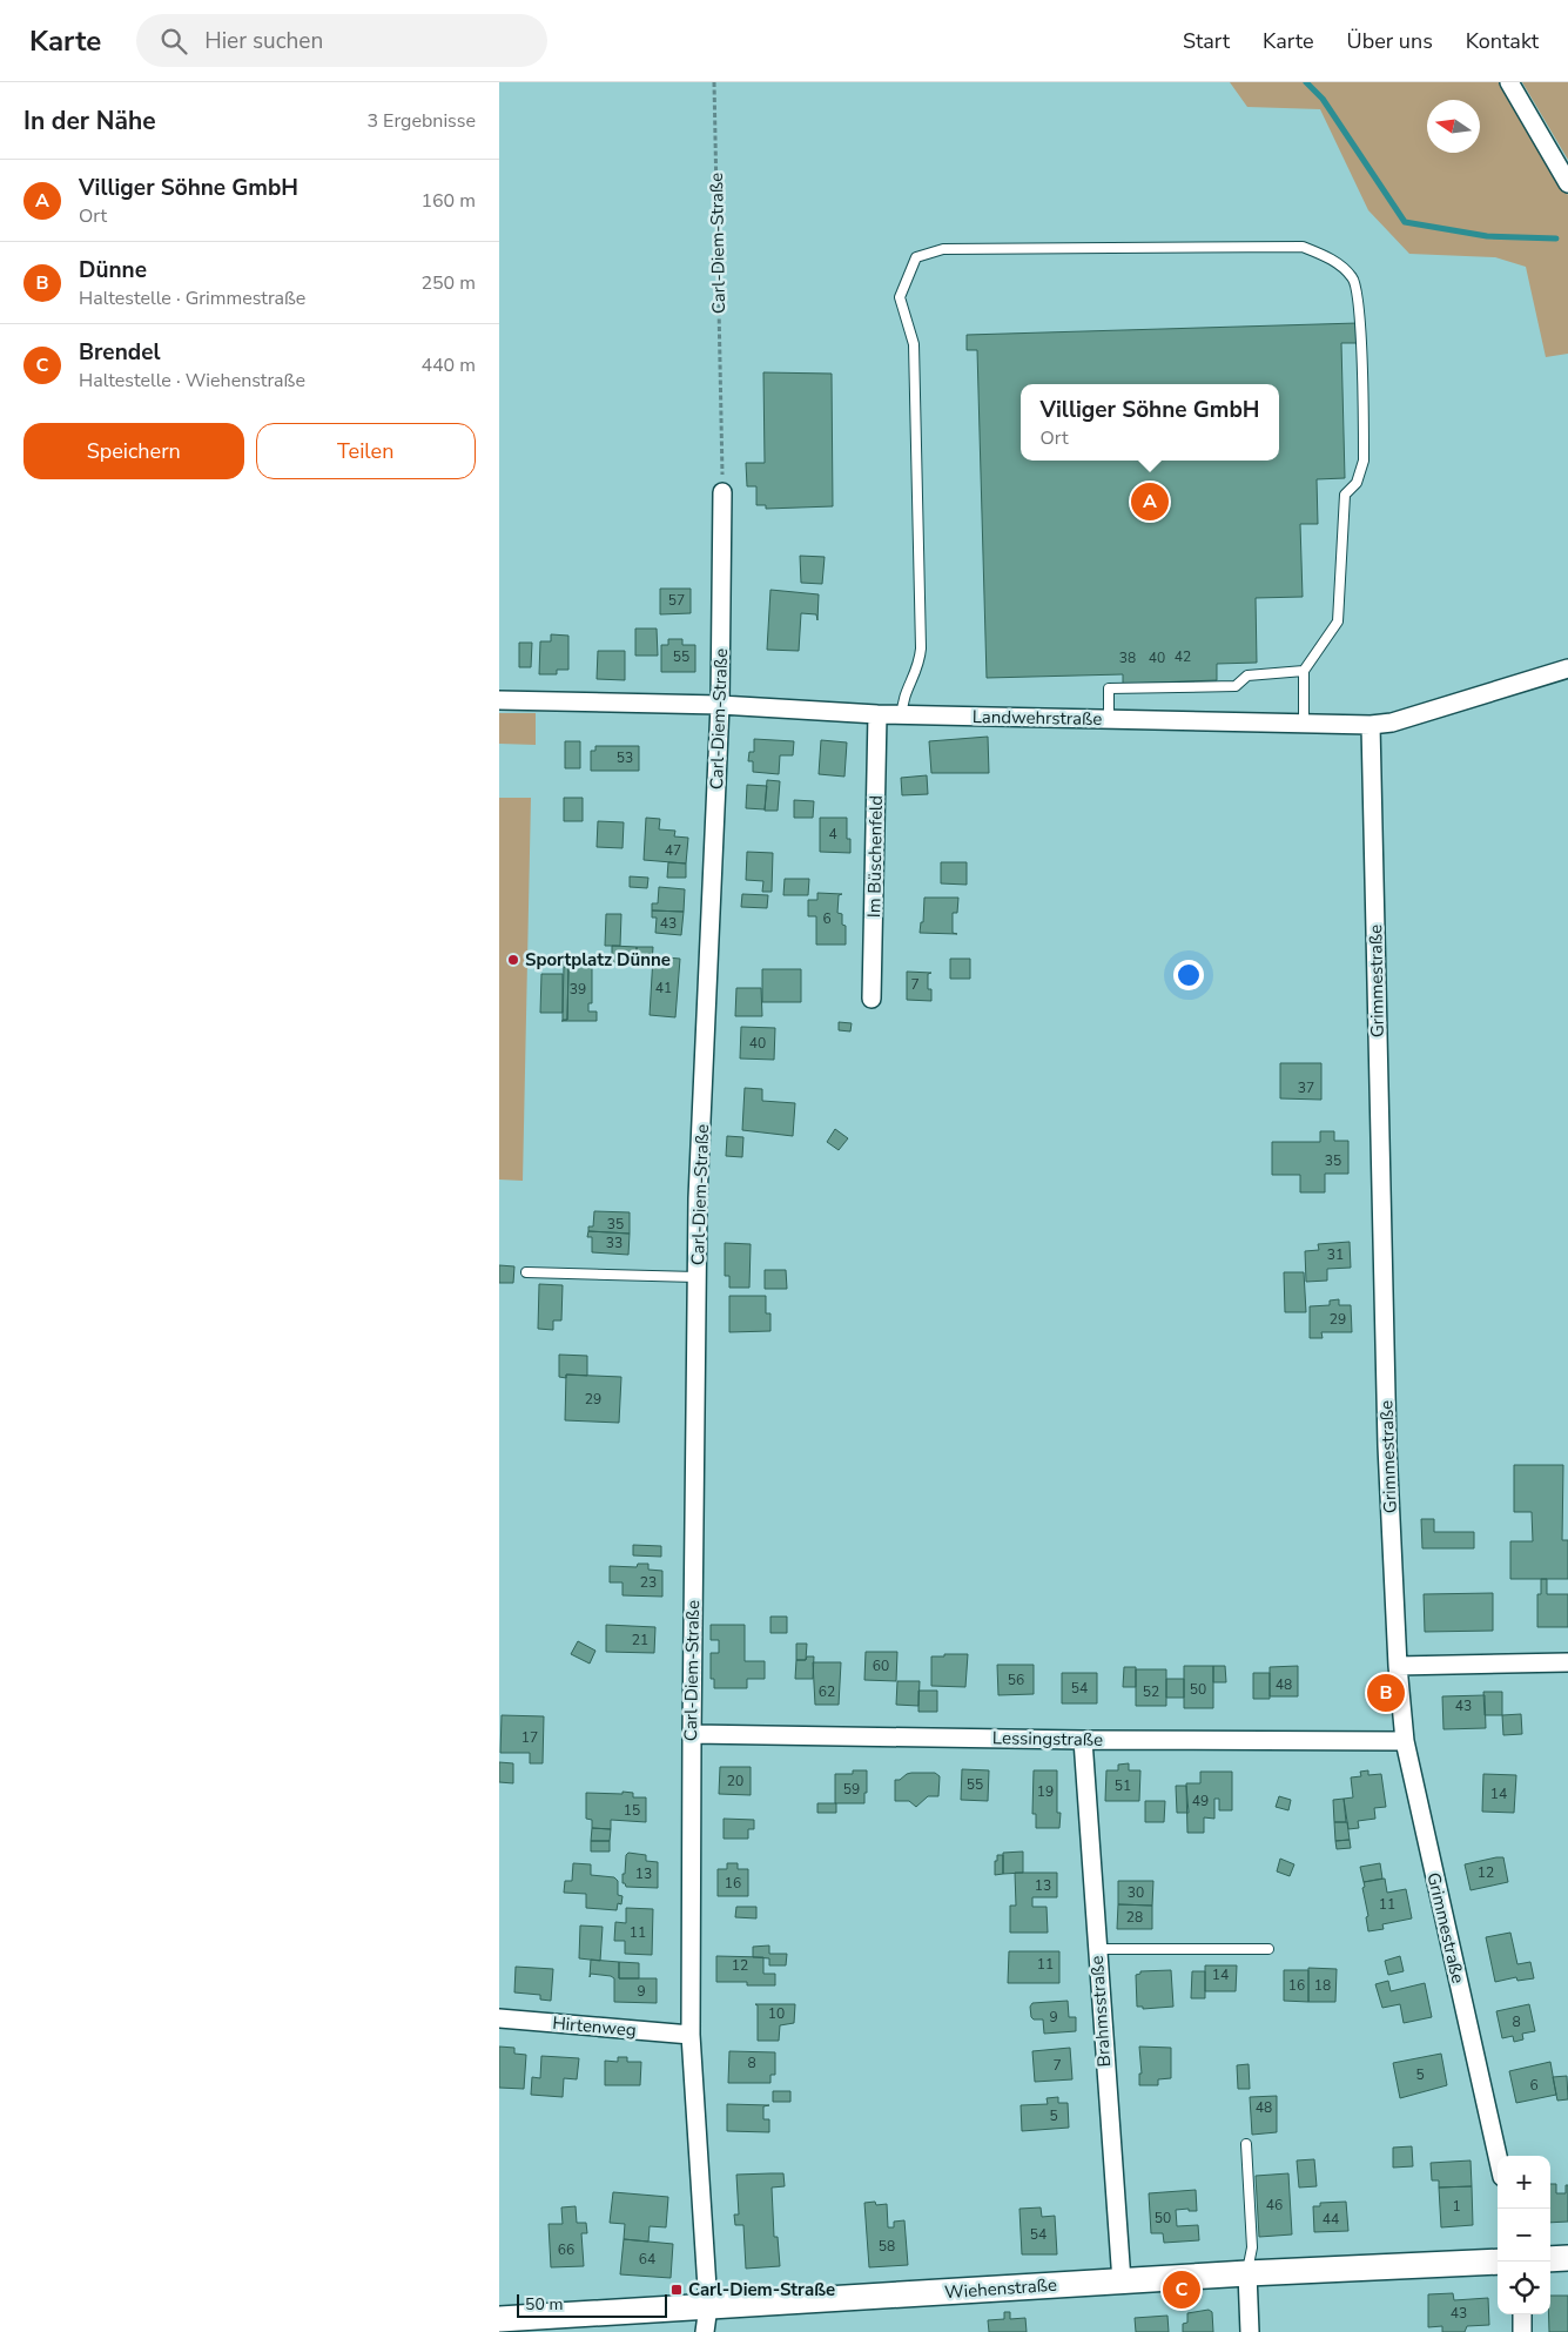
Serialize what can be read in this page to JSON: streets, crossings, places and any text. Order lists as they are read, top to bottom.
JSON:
{
  "streets": {
    "street": [
      "Carl-Diem-Straße",
      "Landwehrstraße",
      "Im Büschenfeld",
      "Grimmestraße",
      "Lessingstraße",
      "Brahmsstraße",
      "Hirtenweg",
      "Wiehenstraße"
    ]
  },
  "crossings": [
    ["Carl-Diem-Straße", "Landwehrstraße"],
    ["Carl-Diem-Straße", "Lessingstraße"],
    ["Carl-Diem-Straße", "Hirtenweg"],
    ["Carl-Diem-Straße", "Wiehenstraße"],
    ["Landwehrstraße", "Im Büschenfeld"],
    ["Landwehrstraße", "Grimmestraße"],
    ["Grimmestraße", "Lessingstraße"],
    ["Lessingstraße", "Brahmsstraße"],
    ["Brahmsstraße", "Wiehenstraße"]
  ],
  "places": {
    "other": ["Sportplatz Dünne"],
    "transit": ["Carl-Diem-Straße"]
  },
  "house_numbers": [
    "57",
    "55",
    "42",
    "38",
    "40",
    "53",
    "4",
    "47",
    "6",
    "43",
    "7",
    "41",
    "39",
    "40",
    "37",
    "35",
    "35",
    "33",
    "31",
    "29",
    "29",
    "23",
    "21",
    "60",
    "56",
    "48",
    "54",
    "50",
    "62",
    "52",
    "43",
    "17",
    "20",
    "55",
    "51",
    "59",
    "19",
    "14",
    "49",
    "15",
    "12",
    "13",
    "16",
    "13",
    "30",
    "11",
    "28",
    "11",
    "11",
    "12",
    "14",
    "16",
    "18",
    "9",
    "10",
    "9",
    "8",
    "8",
    "7",
    "5",
    "6",
    "48",
    "5",
    "46",
    "1",
    "50",
    "44",
    "54",
    "58",
    "66",
    "64",
    "43"
  ],
  "scale_bar": "50 m",
  "north": "left",
  "page": {
    "header": "Karte",
    "search": "Hier suchen",
    "nav": [
      "Start",
      "Karte",
      "Über uns",
      "Kontakt"
    ],
    "heading": ["In der Nähe", "3 Ergebnisse"],
    "list": [
      {
        "mark": "A",
        "name": "Villiger Söhne GmbH",
        "note": "Ort",
        "value": "160 m"
      },
      {
        "mark": "B",
        "name": "Dünne",
        "note": "Haltestelle · Grimmestraße",
        "value": "250 m"
      },
      {
        "mark": "C",
        "name": "Brendel",
        "note": "Haltestelle · Wiehenstraße",
        "value": "440 m"
      }
    ],
    "popup": ["Villiger Söhne GmbH", "Ort"],
    "buttons": ["Speichern", "Teilen"],
    "pins": ["A", "B", "C"],
    "map_buttons": ["+", "−"],
    "scale": "50 m"
  }
}
